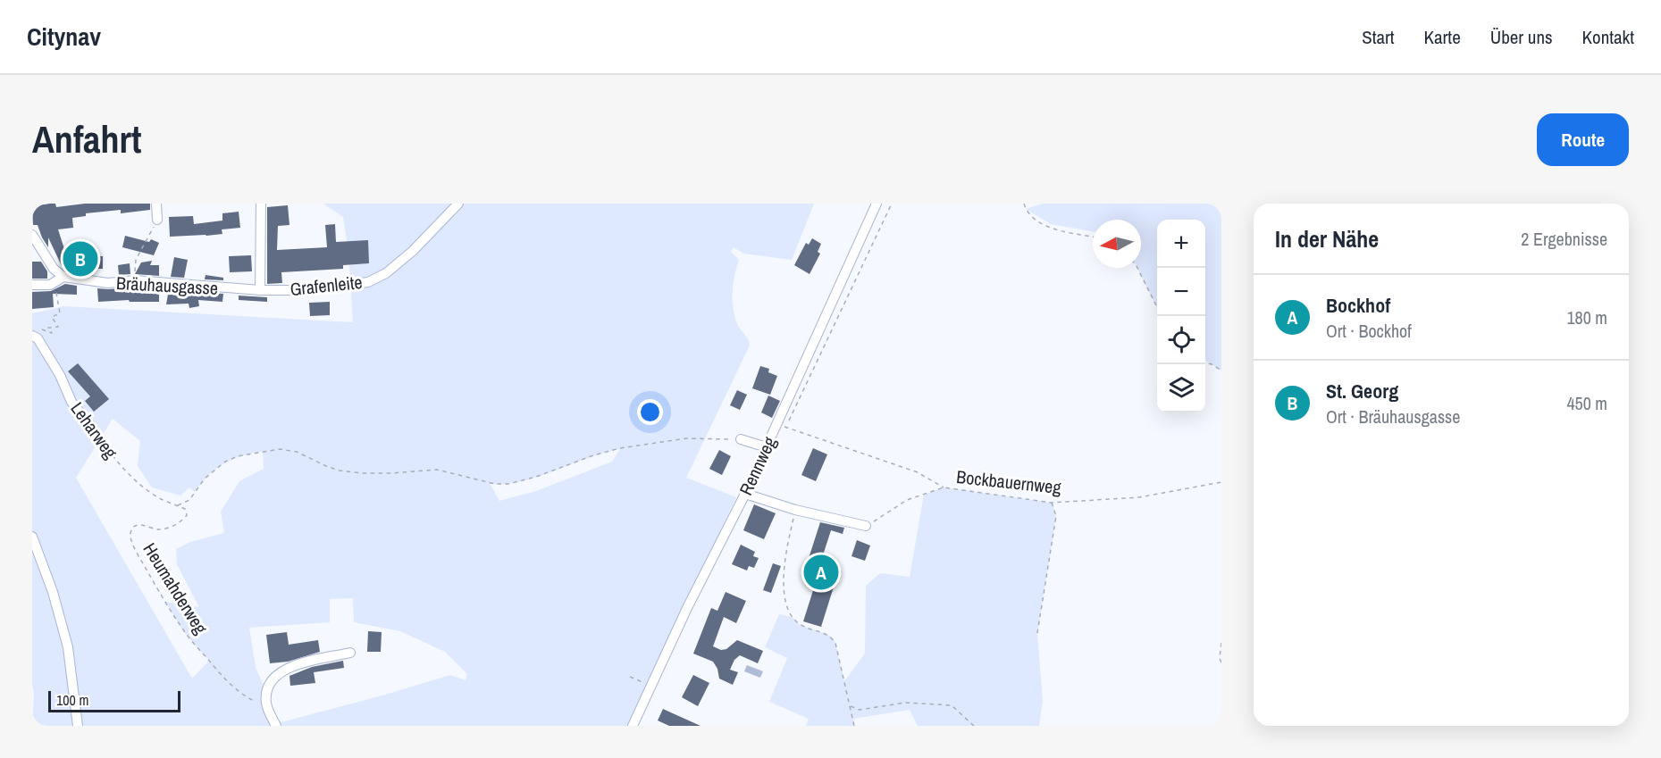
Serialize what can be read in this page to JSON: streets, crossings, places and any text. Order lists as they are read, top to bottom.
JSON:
{
  "streets": {
    "street": [
      "Bräuhausgasse",
      "Grafenleite",
      "Leharweg",
      "Rennweg"
    ],
    "path": ["Bockbauernweg", "Heumahderweg"]
  },
  "crossings": [
    ["Bräuhausgasse", "Grafenleite"],
    ["Leharweg", "Heumahderweg"]
  ],
  "scale_bar": "100 m",
  "north": "left",
  "page": {
    "header": "Citynav",
    "nav": [
      "Start",
      "Karte",
      "Über uns",
      "Kontakt"
    ],
    "buttons": "Route",
    "title": "Anfahrt",
    "heading": ["In der Nähe", "2 Ergebnisse"],
    "map_buttons": ["+", "−"],
    "pins": ["B", "A"],
    "list": [
      {
        "mark": "A",
        "name": "Bockhof",
        "note": "Ort · Bockhof",
        "value": "180 m"
      },
      {
        "mark": "B",
        "name": "St. Georg",
        "note": "Ort · Bräuhausgasse",
        "value": "450 m"
      }
    ],
    "scale": "100 m"
  }
}
